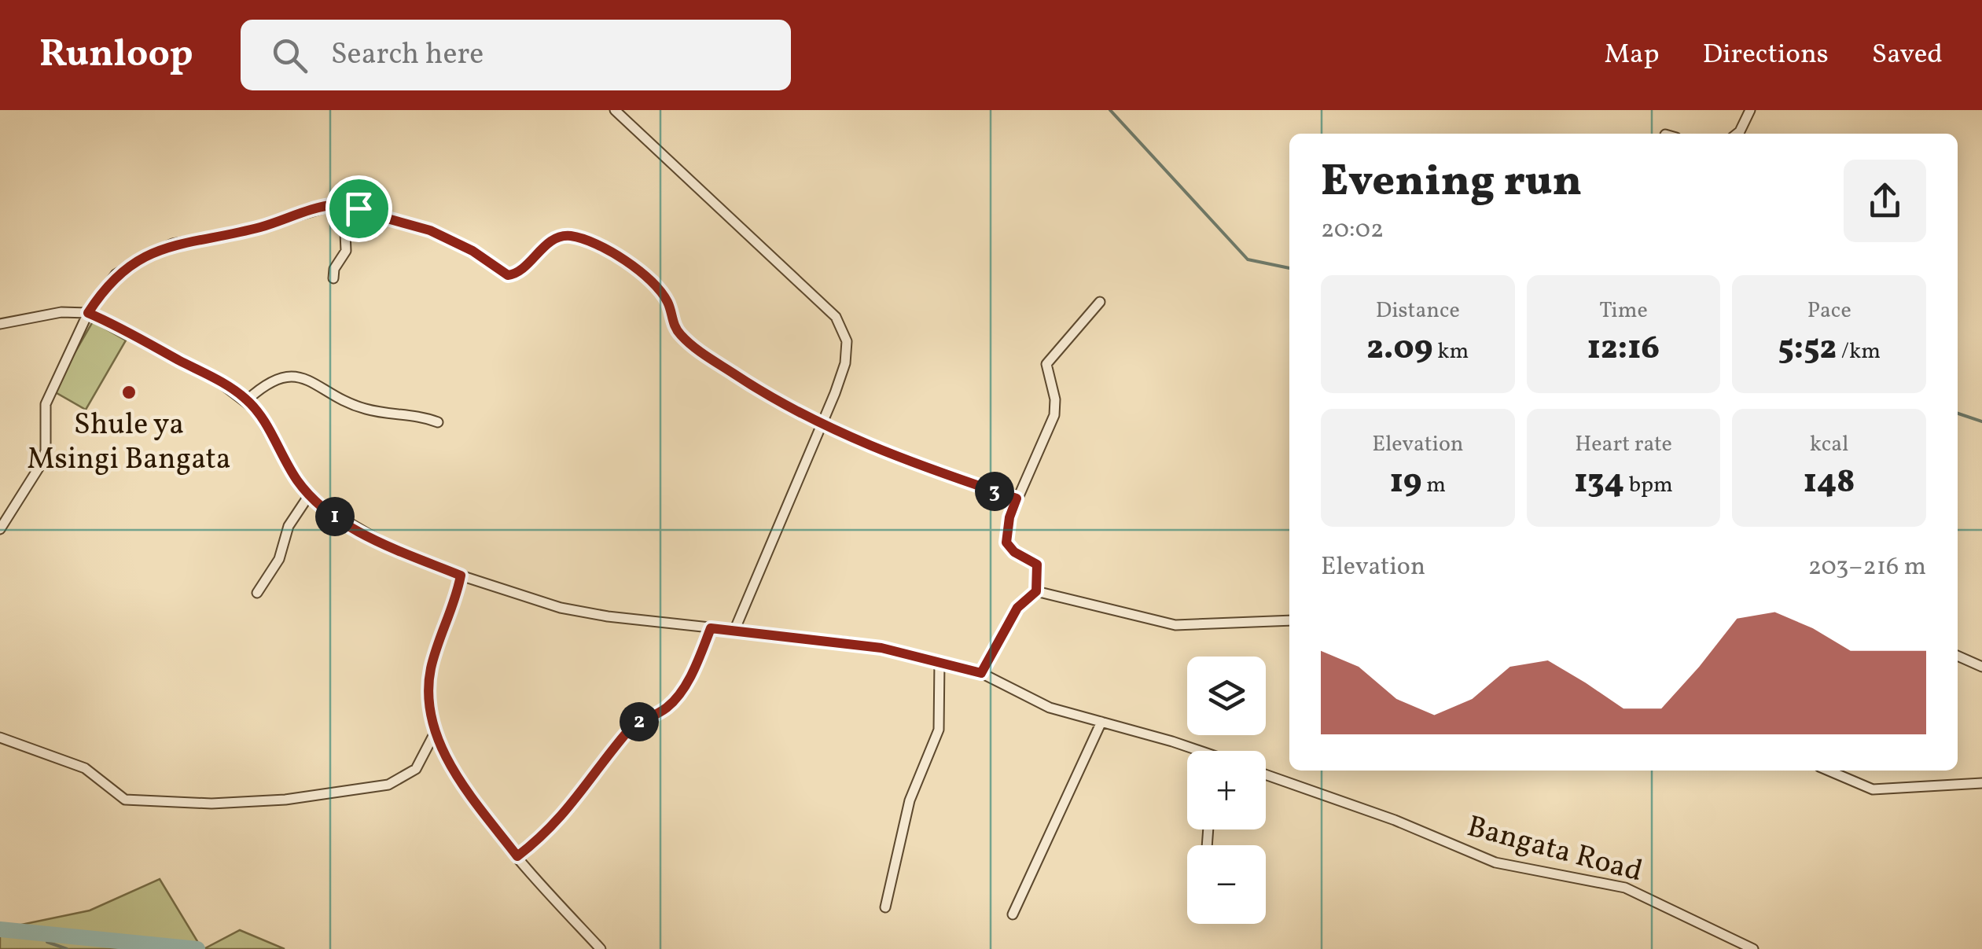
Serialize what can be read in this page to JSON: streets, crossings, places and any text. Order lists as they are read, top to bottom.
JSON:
{
  "streets": {
    "street": ["Bangata Road"]
  },
  "places": ["Shule ya Msingi Bangata"],
  "page": {
    "header": "Runloop",
    "search": "Search here",
    "nav": ["Map", "Directions", "Saved"],
    "heading": ["Evening run", "20:02"],
    "stats": [
      ["Distance", "2.09 km"],
      ["Time", "12:16"],
      ["Pace", "5:52 /km"],
      ["Elevation", "19 m"],
      ["Heart rate", "134 bpm"],
      ["kcal", "148"]
    ],
    "pins": ["3", "1", "2"],
    "chart": ["Elevation", "203–216 m"],
    "map_buttons": ["+", "−"]
  }
}
